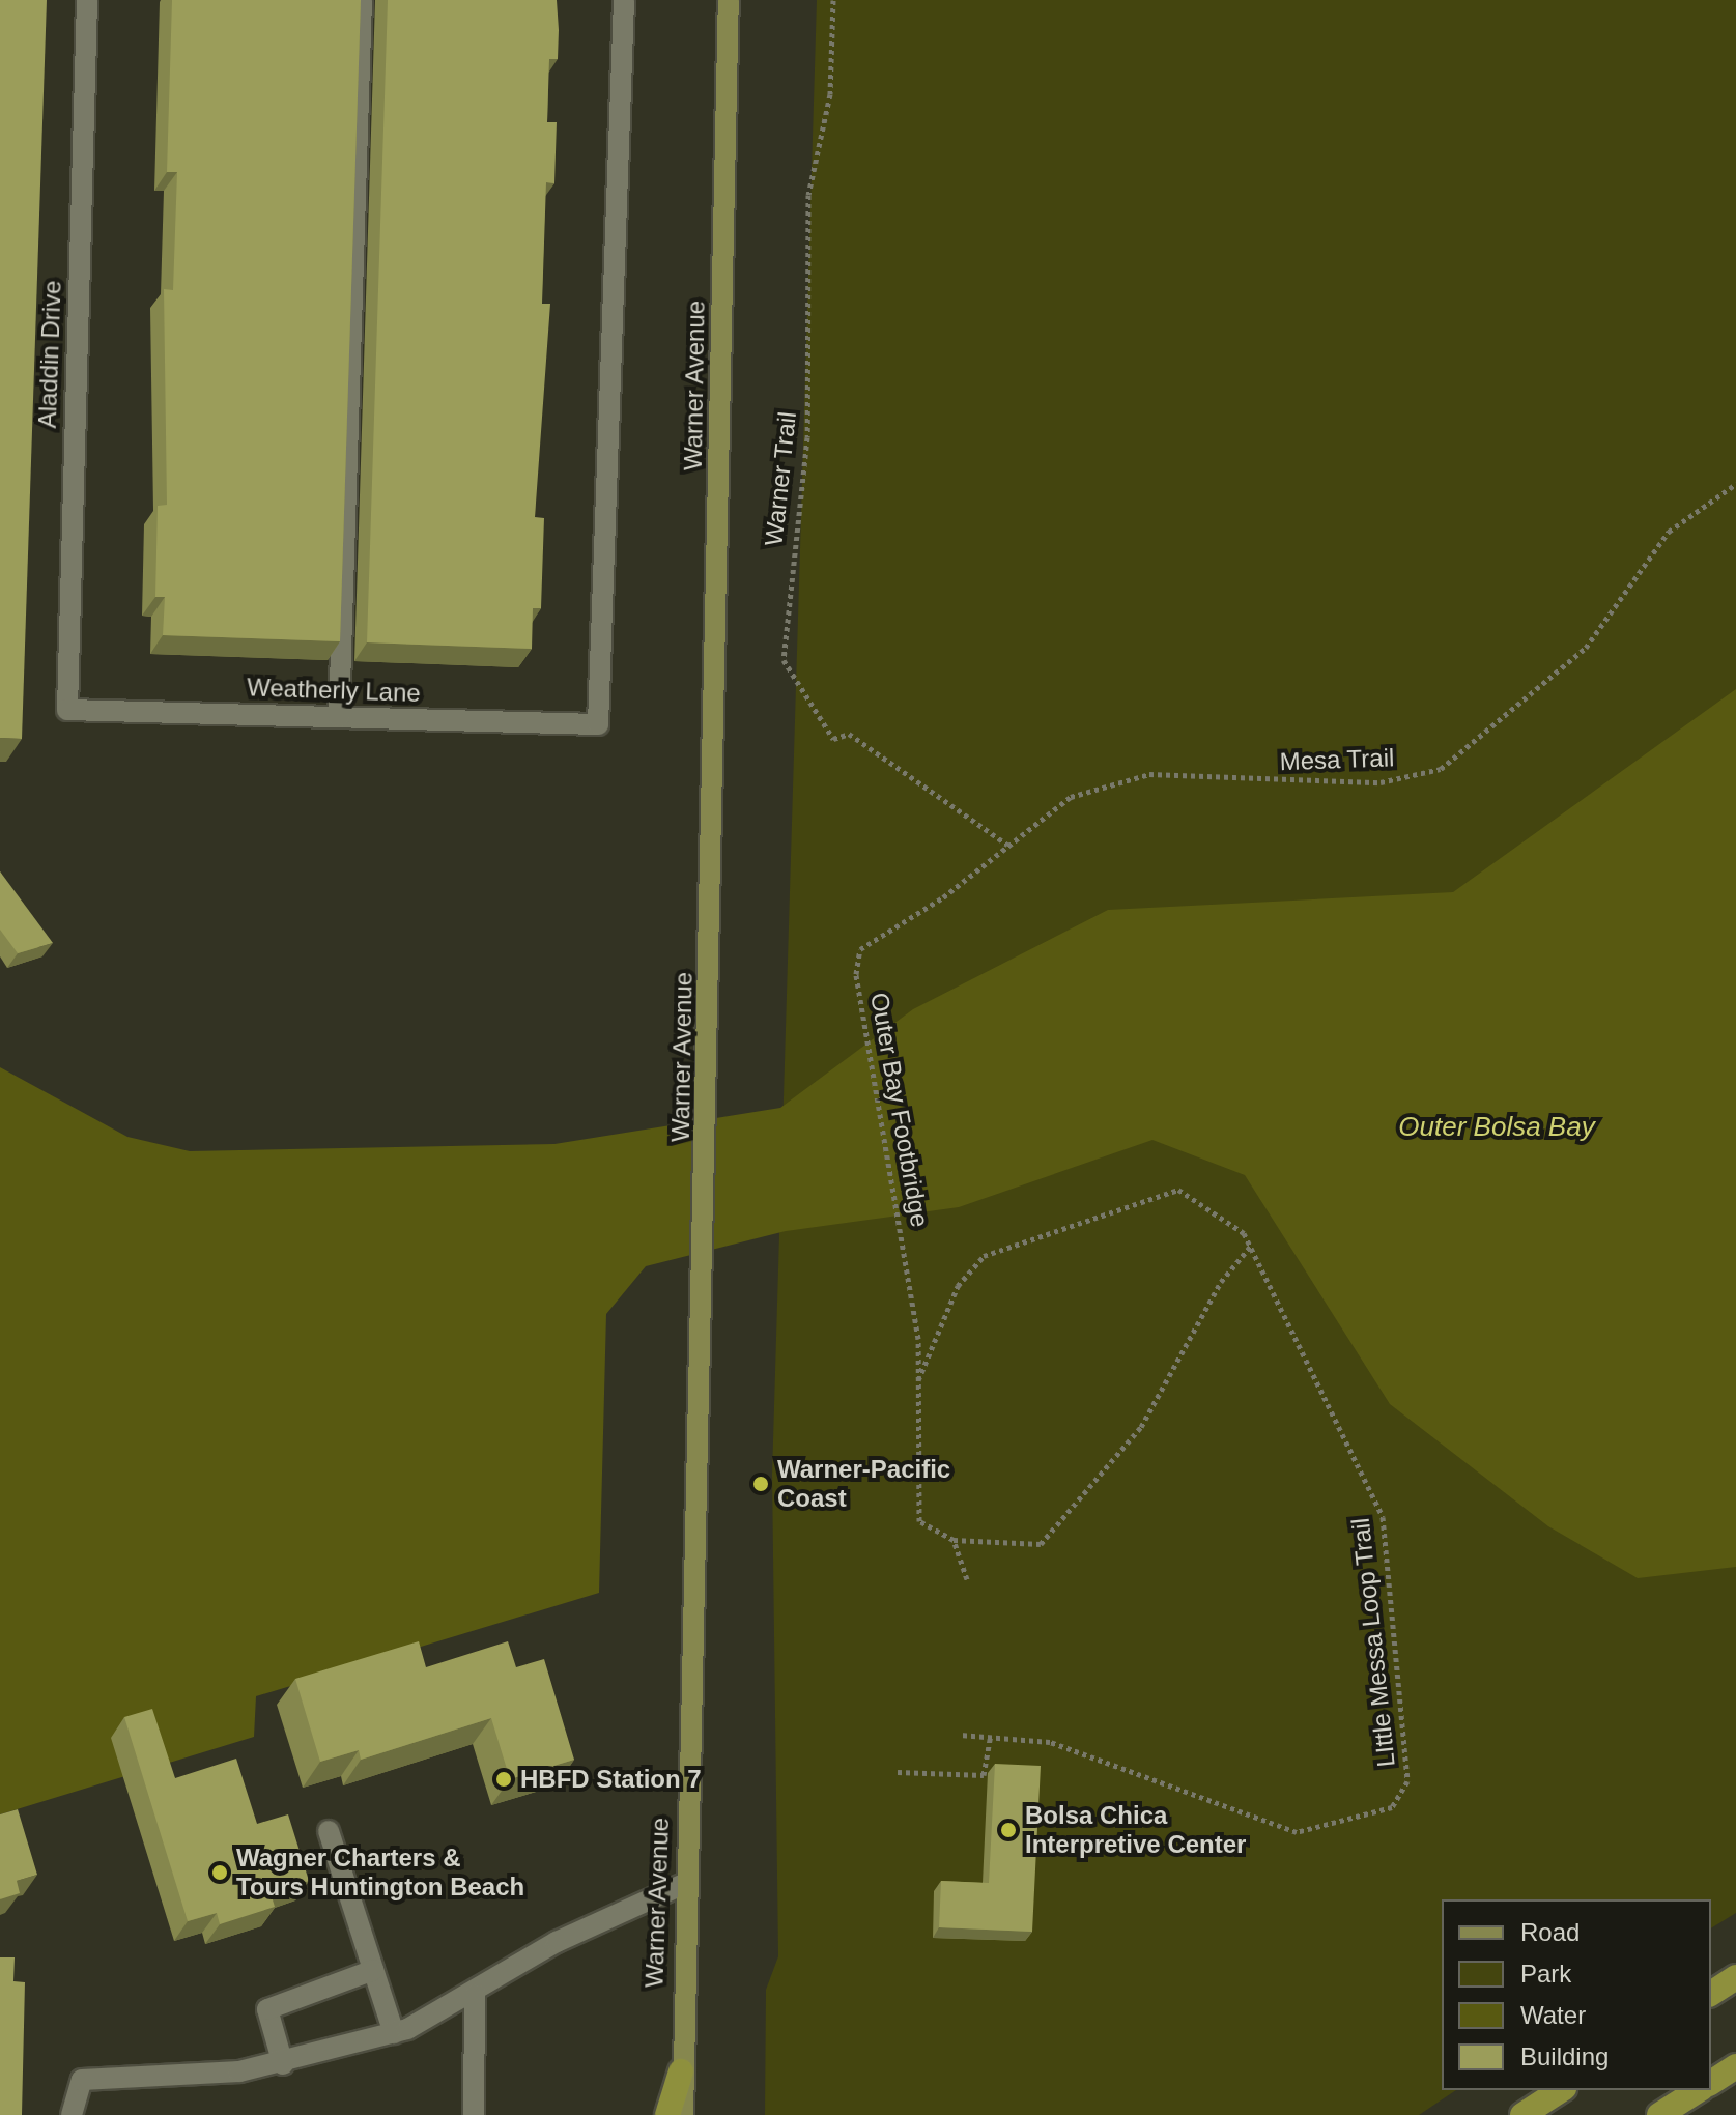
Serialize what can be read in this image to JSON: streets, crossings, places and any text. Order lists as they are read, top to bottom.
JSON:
{
  "streets": {
    "main road": ["Warner Avenue"],
    "street": ["Aladdin Drive", "Weatherly Lane"],
    "path": [
      "Warner Trail",
      "Mesa Trail",
      "Outer Bay Footbridge",
      "LIttle Messa Loop Trail"
    ]
  },
  "crossings": [
    ["Aladdin Drive", "Weatherly Lane"],
    ["Warner Trail", "Mesa Trail"],
    ["Mesa Trail", "Outer Bay Footbridge"],
    ["Outer Bay Footbridge", "LIttle Messa Loop Trail"]
  ],
  "water": ["Outer Bolsa Bay"],
  "places": [
    "Warner-Pacific Coast",
    "HBFD Station 7",
    "Bolsa Chica Interpretive Center",
    "Wagner Charters & Tours Huntington Beach"
  ],
  "legend": [
    "Road",
    "Park",
    "Water",
    "Building"
  ]
}
